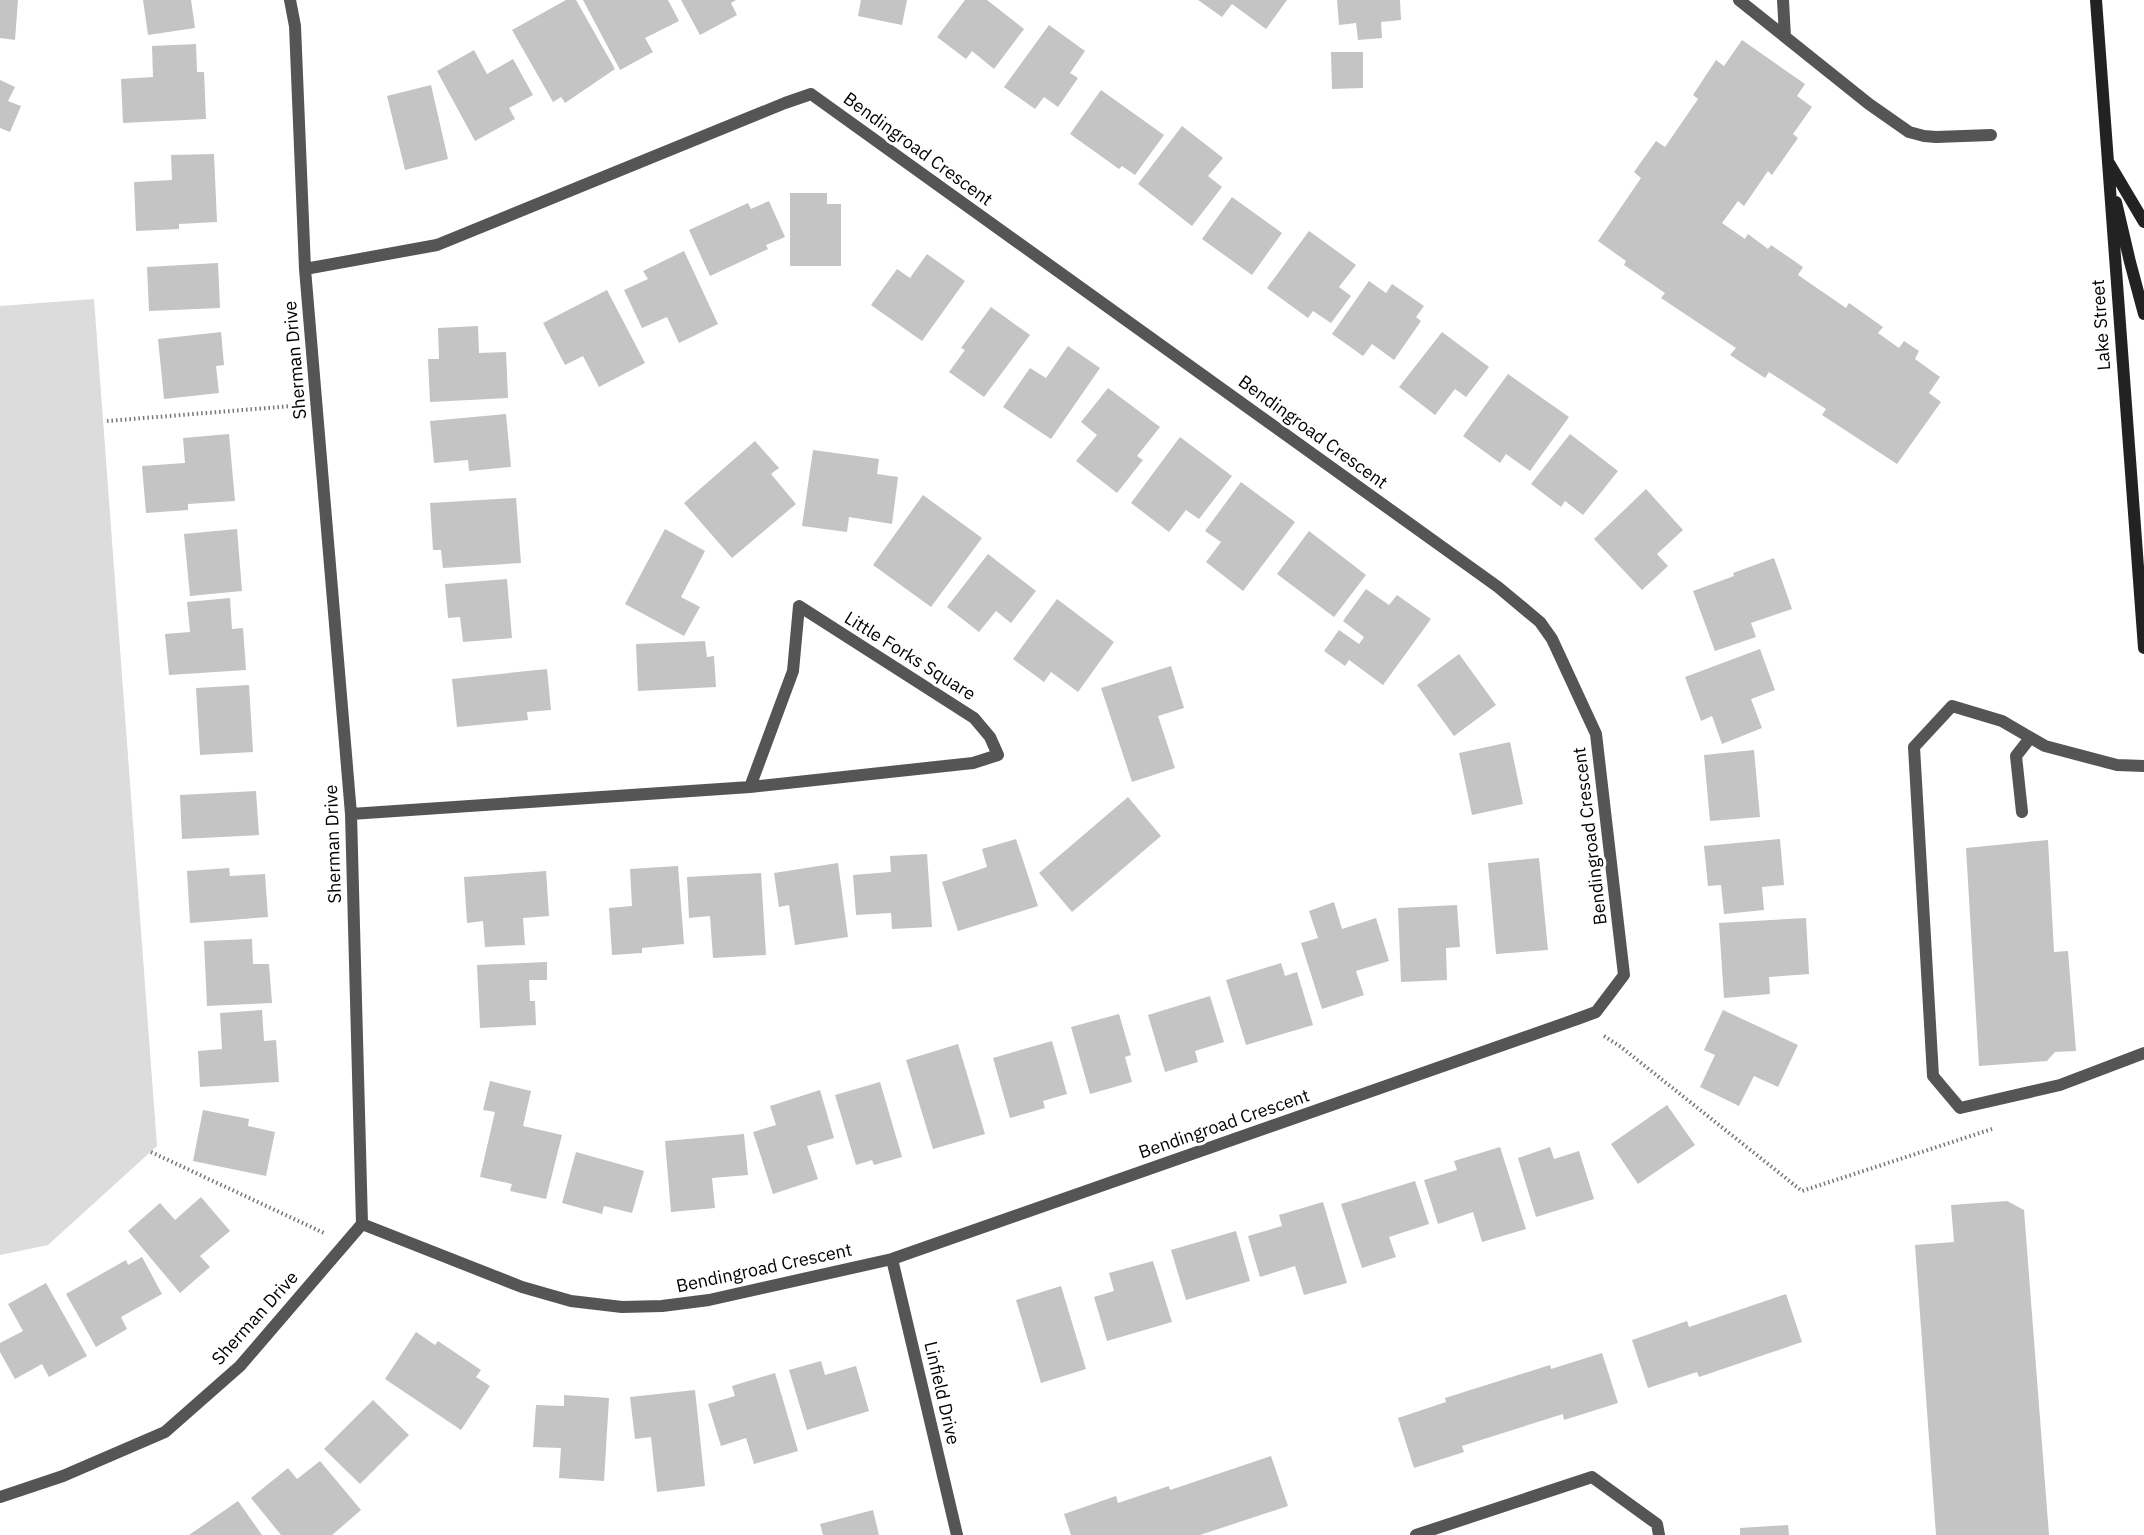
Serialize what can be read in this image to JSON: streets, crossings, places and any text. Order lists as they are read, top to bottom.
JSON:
{
  "streets": {
    "main road": ["Lake Street"],
    "street": [
      "Bendingroad Crescent",
      "Sherman Drive",
      "Little Forks Square",
      "Linfield Drive"
    ]
  },
  "crossings": [
    ["Bendingroad Crescent", "Sherman Drive"],
    ["Bendingroad Crescent", "Linfield Drive"],
    ["Sherman Drive", "Little Forks Square"]
  ]
}
